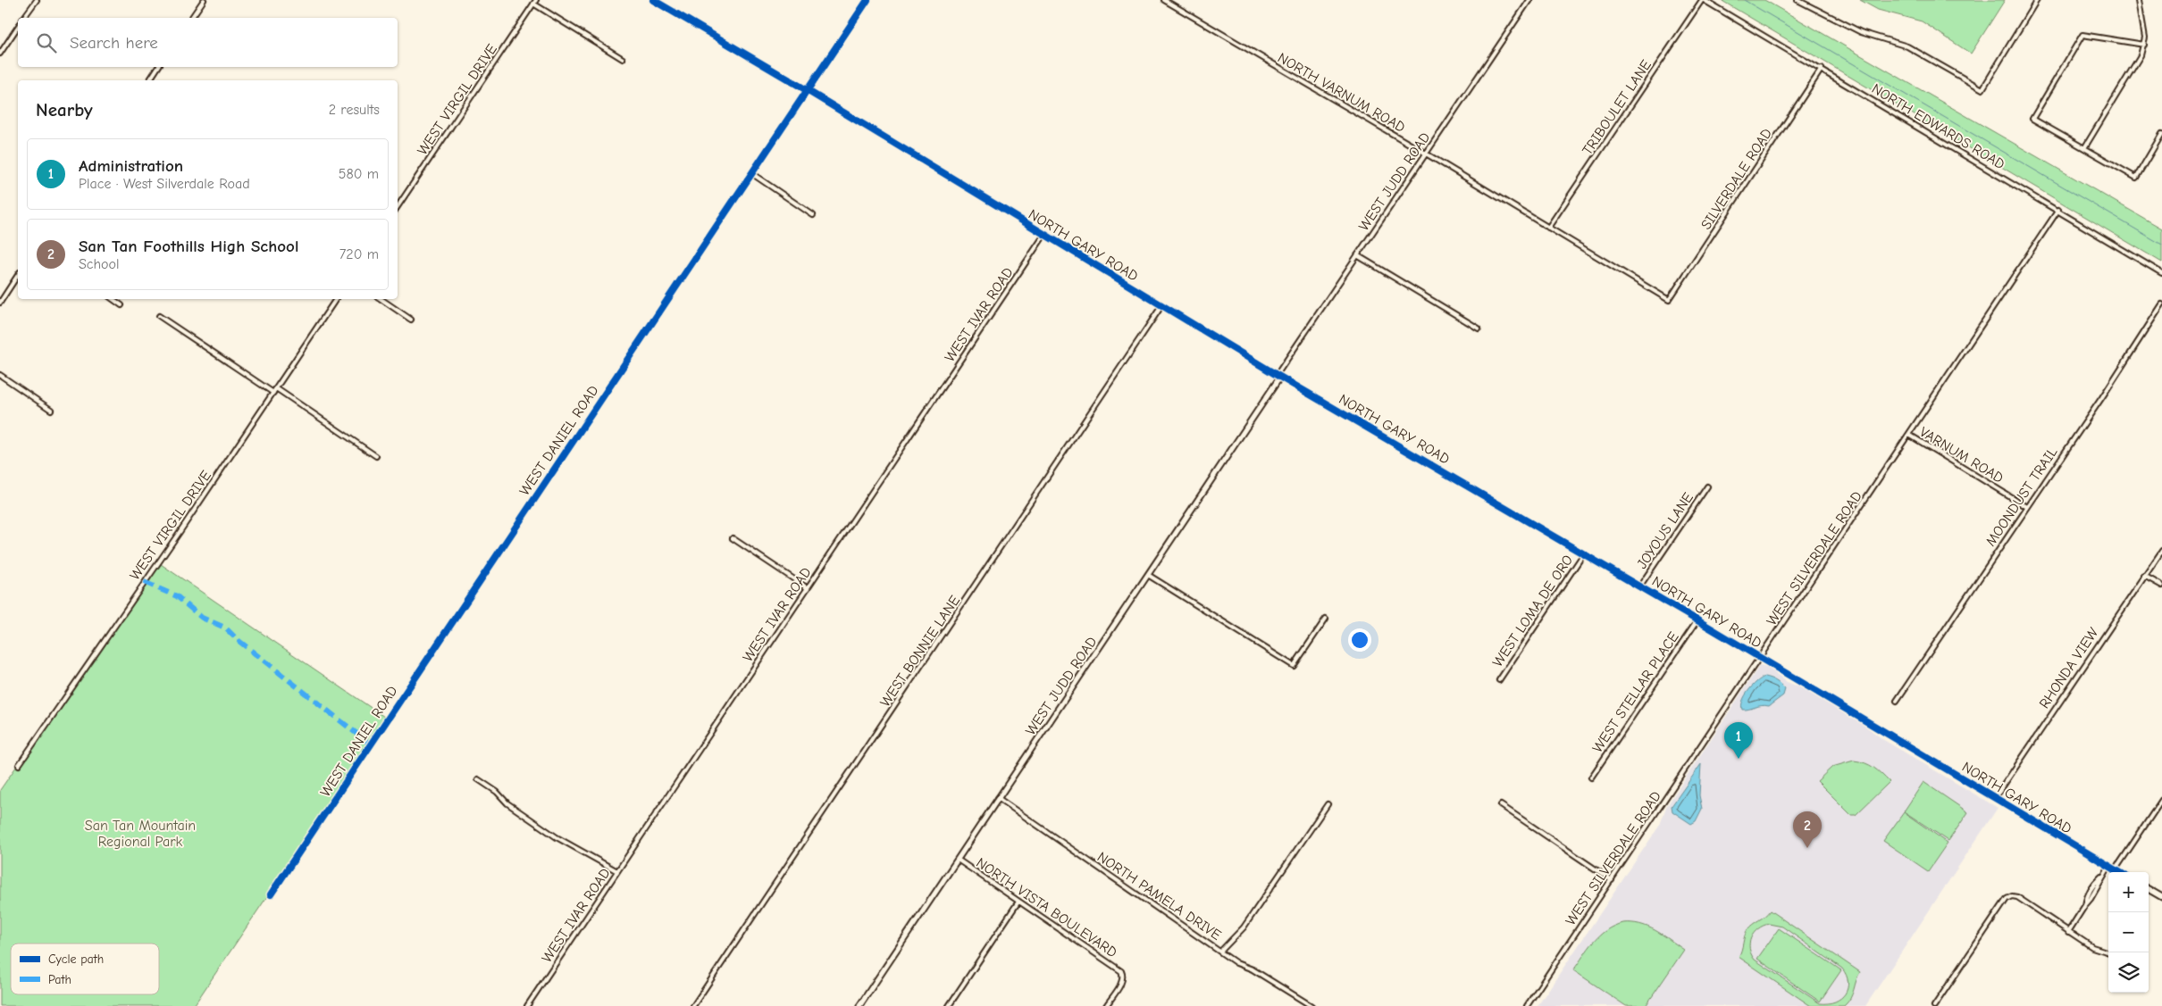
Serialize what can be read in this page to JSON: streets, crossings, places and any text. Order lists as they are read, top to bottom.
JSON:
{
  "streets": {
    "street": [
      "NORTH VARNUM ROAD",
      "WEST VIRGIL DRIVE",
      "TRIBOULET LANE",
      "NORTH EDWARDS ROAD",
      "SILVERDALE ROAD",
      "WEST JUDD ROAD",
      "NORTH GARY ROAD",
      "WEST IVAR ROAD",
      "WEST DANIEL ROAD",
      "VARNUM ROAD",
      "MOONDUST TRAIL",
      "JOYOUS LANE",
      "WEST SILVERDALE ROAD",
      "WEST LOMA DE ORO",
      "WEST BONNIE LANE",
      "RHONDA VIEW",
      "WEST STELLAR PLACE",
      "NORTH PAMELA DRIVE",
      "NORTH VISTA BOULEVARD"
    ]
  },
  "crossings": [
    ["NORTH VARNUM ROAD", "TRIBOULET LANE"],
    ["NORTH VARNUM ROAD", "SILVERDALE ROAD"],
    ["NORTH VARNUM ROAD", "WEST JUDD ROAD"],
    ["TRIBOULET LANE", "NORTH EDWARDS ROAD"],
    ["NORTH EDWARDS ROAD", "SILVERDALE ROAD"],
    ["NORTH EDWARDS ROAD", "WEST SILVERDALE ROAD"],
    ["WEST JUDD ROAD", "NORTH GARY ROAD"],
    ["WEST JUDD ROAD", "NORTH PAMELA DRIVE"],
    ["WEST JUDD ROAD", "NORTH VISTA BOULEVARD"],
    ["NORTH GARY ROAD", "WEST IVAR ROAD"],
    ["NORTH GARY ROAD", "WEST DANIEL ROAD"],
    ["NORTH GARY ROAD", "JOYOUS LANE"],
    ["NORTH GARY ROAD", "WEST SILVERDALE ROAD"],
    ["NORTH GARY ROAD", "WEST LOMA DE ORO"],
    ["NORTH GARY ROAD", "WEST BONNIE LANE"],
    ["NORTH GARY ROAD", "RHONDA VIEW"],
    ["NORTH GARY ROAD", "WEST STELLAR PLACE"],
    ["VARNUM ROAD", "MOONDUST TRAIL"],
    ["VARNUM ROAD", "WEST SILVERDALE ROAD"]
  ],
  "parks": ["San Tan Mountain Regional Park"],
  "legend": ["Cycle path", "Path"],
  "page": {
    "search": "Search here",
    "heading": ["Nearby", "2 results"],
    "list": [
      {
        "mark": "1",
        "name": "Administration",
        "note": "Place · West Silverdale Road",
        "value": "580 m"
      },
      {
        "mark": "2",
        "name": "San Tan Foothills High School",
        "note": "School",
        "value": "720 m"
      }
    ],
    "pins": ["1", "2"],
    "map_buttons": ["+", "−"]
  }
}
